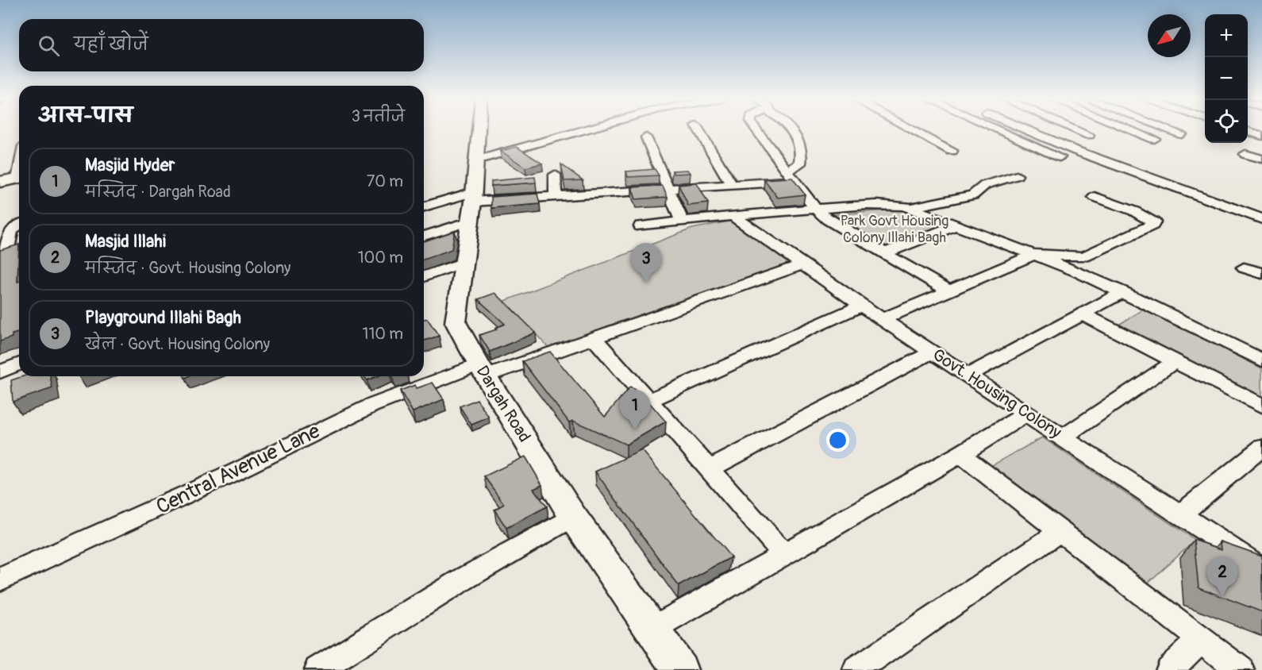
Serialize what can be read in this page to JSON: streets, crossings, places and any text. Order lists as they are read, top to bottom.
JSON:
{
  "streets": {
    "street": ["Govt. Housing Colony", "Dargah Road", "Central Avenue Lane"]
  },
  "crossings": [
    ["Govt. Housing Colony", "Central Avenue Lane"],
    ["Dargah Road", "Central Avenue Lane"]
  ],
  "parks": ["Park Govt Housing Colony Illahi Bagh"],
  "north": "bottom left",
  "page": {
    "map_buttons": ["+", "−"],
    "search": "यहाँ खोजें",
    "heading": ["आस-पास", "3 नतीजे"],
    "list": [
      {
        "mark": "1",
        "name": "Masjid Hyder",
        "note": "मस्जिद · Dargah Road",
        "value": "70 m"
      },
      {
        "mark": "2",
        "name": "Masjid Illahi",
        "note": "मस्जिद · Govt. Housing Colony",
        "value": "100 m"
      },
      {
        "mark": "3",
        "name": "Playground Illahi Bagh",
        "note": "खेल · Govt. Housing Colony",
        "value": "110 m"
      }
    ],
    "pins": ["3", "1", "2"]
  }
}
